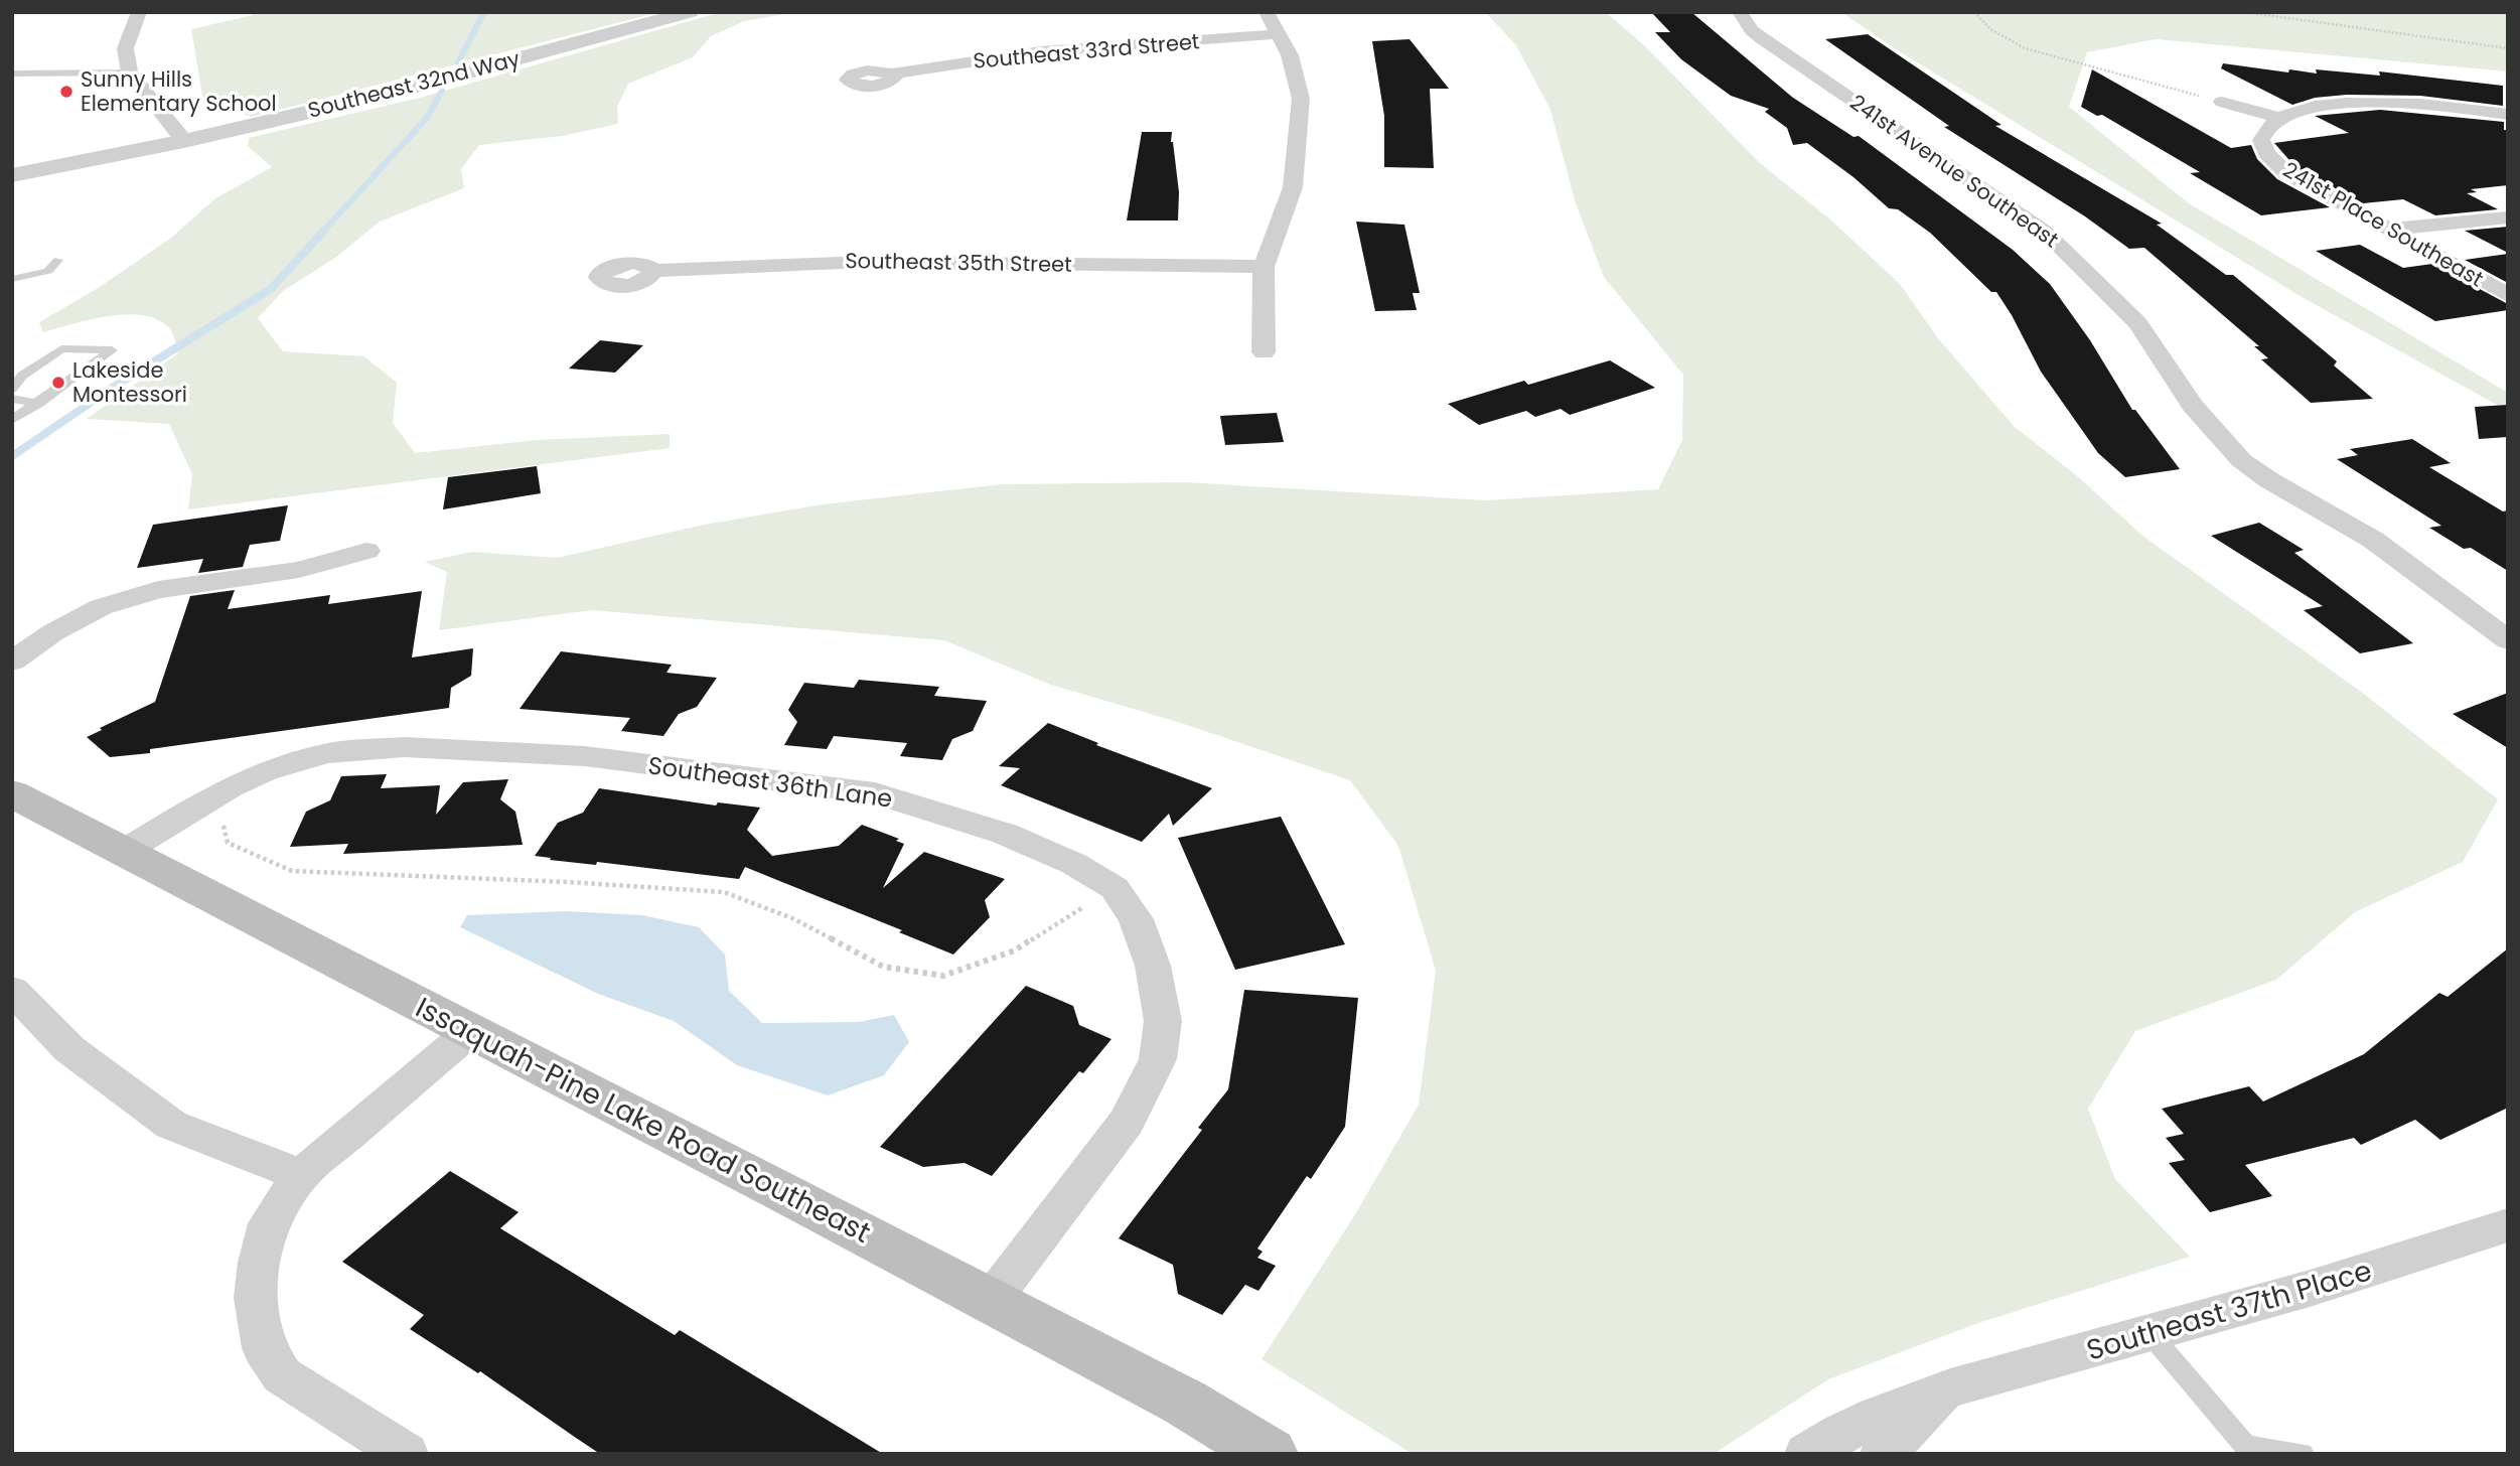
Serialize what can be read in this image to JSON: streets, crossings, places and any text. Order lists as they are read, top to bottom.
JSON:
{
  "streets": {
    "main road": ["Issaquah-Pine Lake Road Southeast"],
    "street": [
      "Southeast 33rd Street",
      "Southeast 32nd Way",
      "241st Avenue Southeast",
      "241st Place Southeast",
      "Southeast 35th Street",
      "Southeast 36th Lane",
      "Southeast 37th Place"
    ]
  },
  "crossings": [
    ["Southeast 36th Lane", "Issaquah-Pine Lake Road Southeast"]
  ],
  "places": ["Sunny Hills Elementary School", "Lakeside Montessori"]
}
